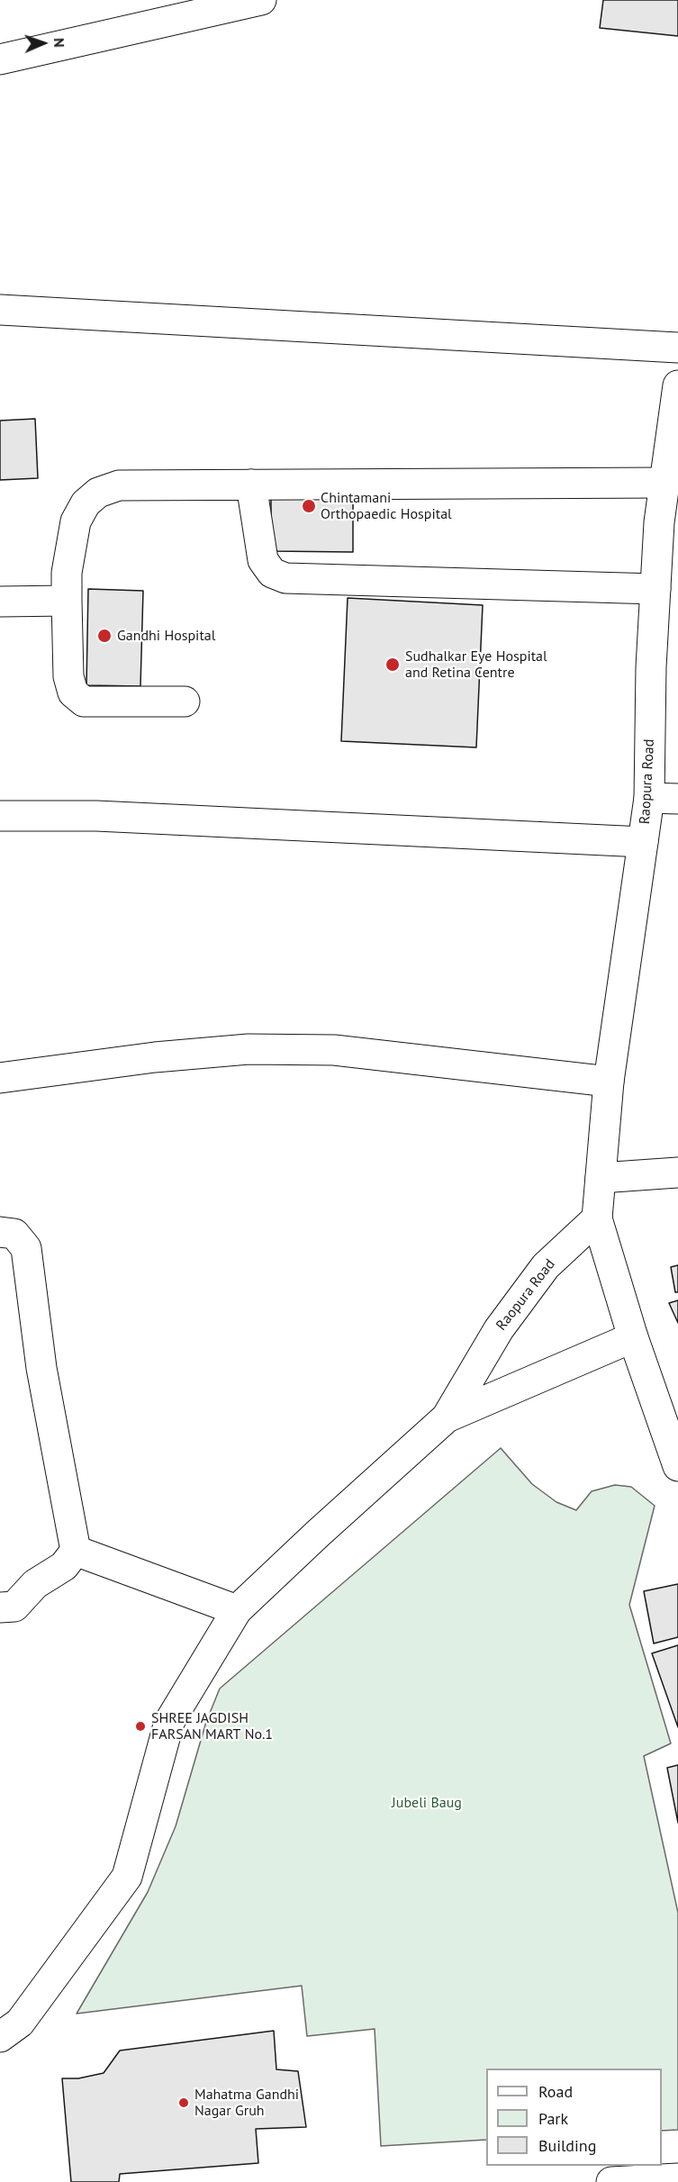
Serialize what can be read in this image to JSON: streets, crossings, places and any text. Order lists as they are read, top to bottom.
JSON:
{
  "streets": {
    "street": ["Raopura Road"]
  },
  "parks": ["Jubeli Baug"],
  "places": [
    "Chintamani Orthopaedic Hospital",
    "Gandhi Hospital",
    "Sudhalkar Eye Hospital and Retina Centre",
    "SHREE JAGDISH FARSAN MART No.1",
    "Mahatma Gandhi Nagar Gruh"
  ],
  "legend": ["Road", "Park", "Building"],
  "north": "right"
}
